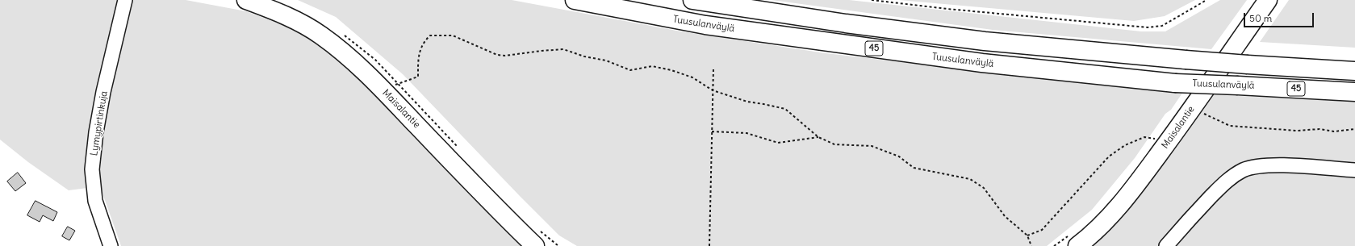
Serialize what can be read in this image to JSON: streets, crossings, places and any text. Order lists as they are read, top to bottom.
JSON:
{
  "streets": {
    "main road": ["Tuusulanväylä", "45", "Maisalantie"],
    "street": ["Lymypirtinkuja"]
  },
  "scale_bar": "50 m"
}
